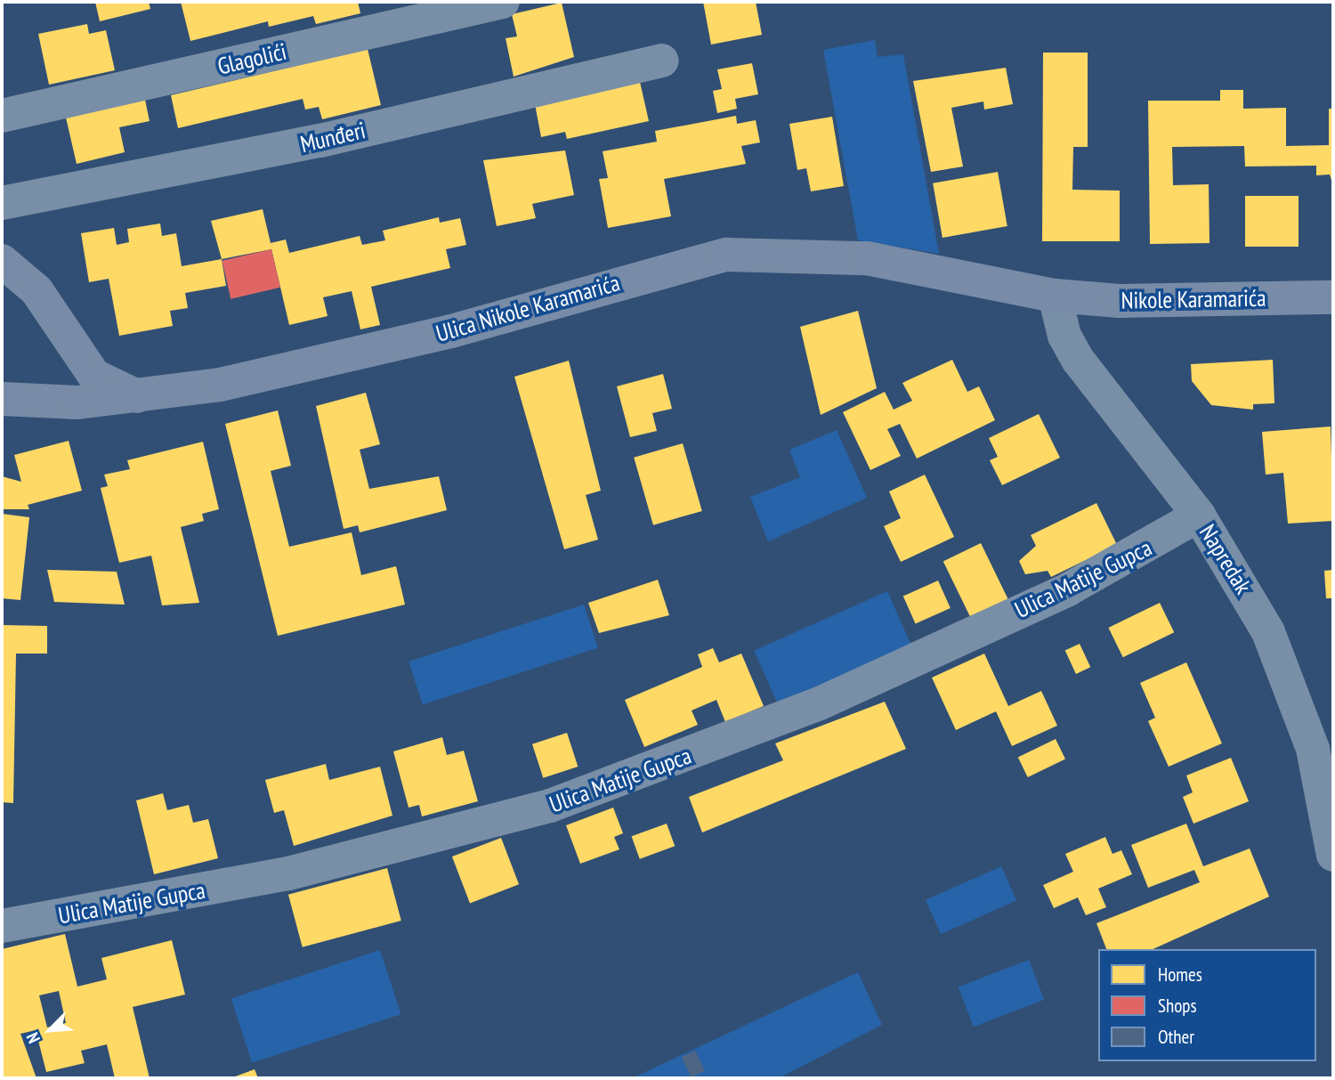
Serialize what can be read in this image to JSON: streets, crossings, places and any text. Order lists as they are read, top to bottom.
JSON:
{
  "streets": {
    "main road": ["Nikole Karamarića", "Ulica Nikole Karamarića"],
    "street": [
      "Glagolići",
      "Munđeri",
      "Napredak",
      "Ulica Matije Gupca"
    ]
  },
  "crossings": [
    ["Nikole Karamarića", "Ulica Nikole Karamarića"],
    ["Nikole Karamarića", "Napredak"],
    ["Ulica Nikole Karamarića", "Napredak"],
    ["Napredak", "Ulica Matije Gupca"]
  ],
  "legend": ["Homes", "Shops", "Other"],
  "north": "bottom left"
}
